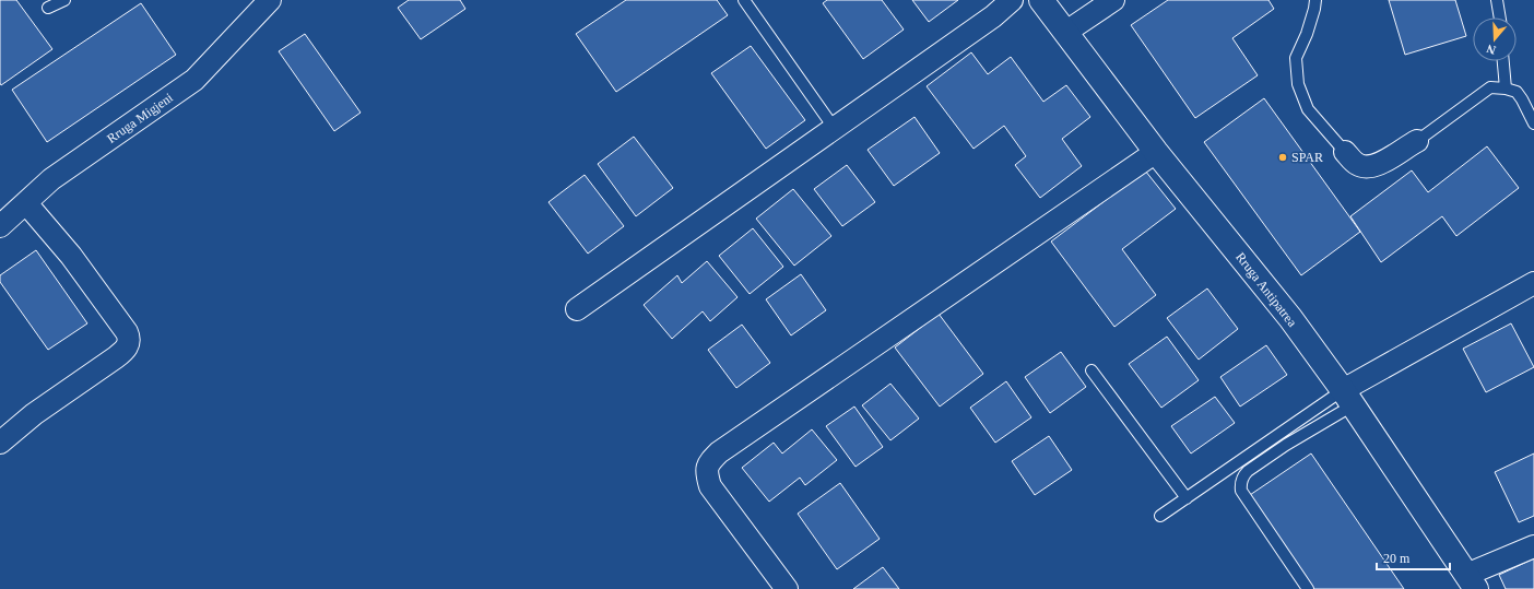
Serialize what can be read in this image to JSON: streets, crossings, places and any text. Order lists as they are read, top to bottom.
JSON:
{
  "streets": {
    "main road": ["Rruga Antipatrea"],
    "street": ["Rruga Migjeni"]
  },
  "places": ["SPAR"],
  "scale_bar": "20 m",
  "north": "bottom"
}
